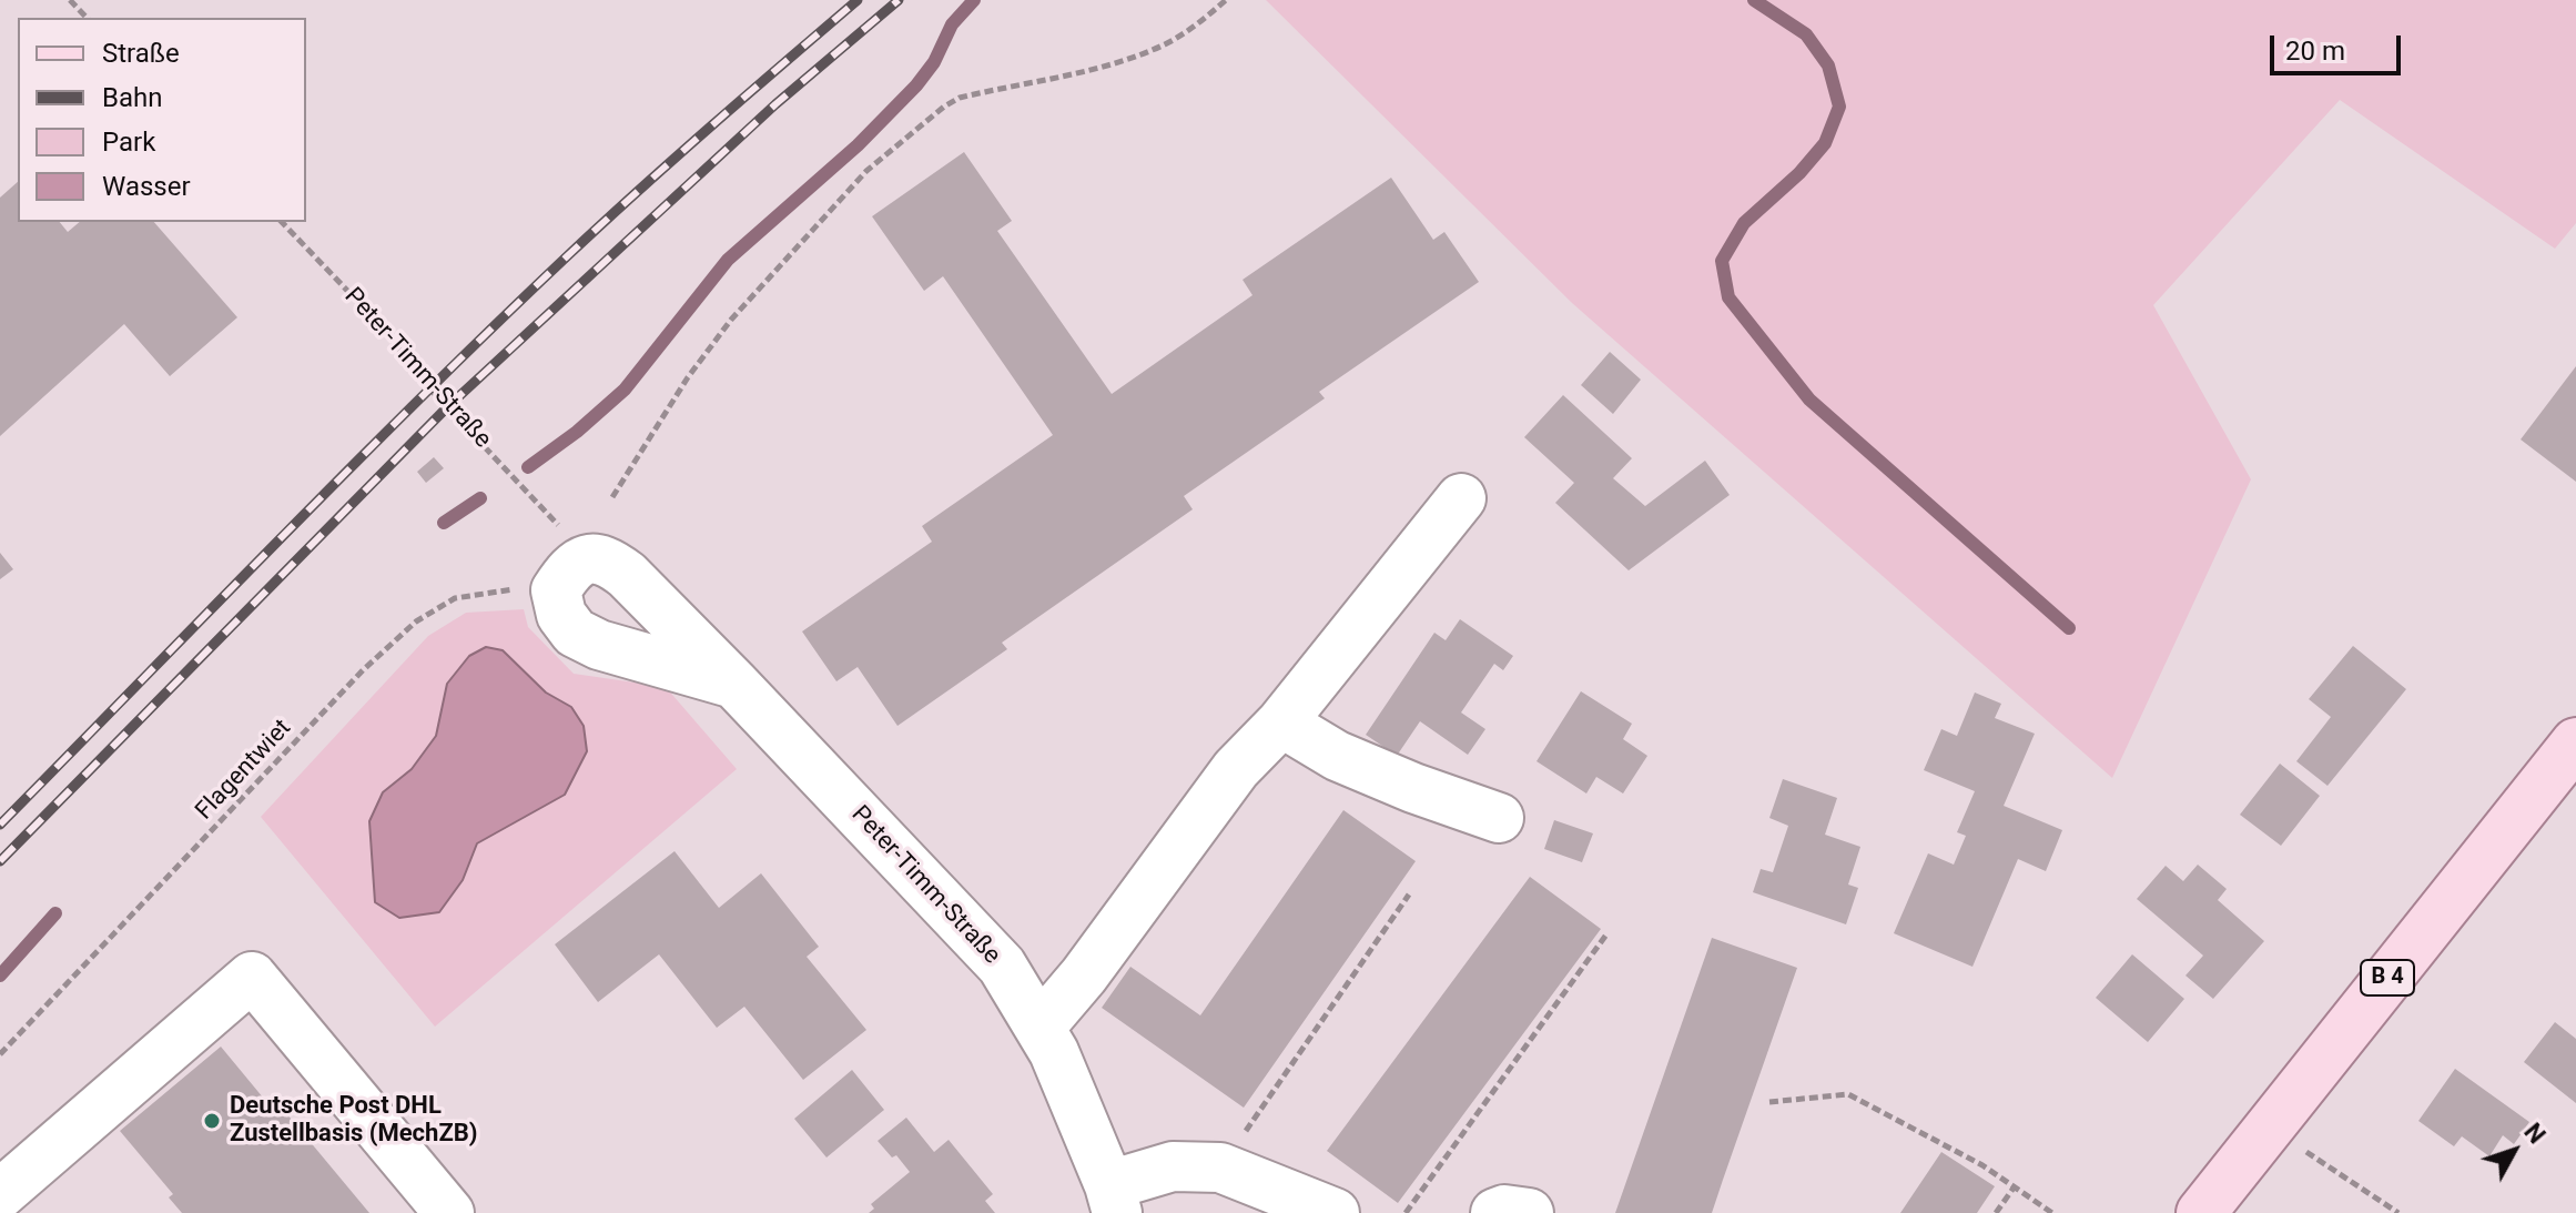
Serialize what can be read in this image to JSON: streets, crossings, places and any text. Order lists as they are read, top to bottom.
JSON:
{
  "streets": {
    "main road": ["B 4"],
    "street": ["Peter-Timm-Straße"],
    "path": ["Flagentwiet"]
  },
  "crossings": [
    ["Peter-Timm-Straße", "Flagentwiet"]
  ],
  "places": ["Deutsche Post DHL Zustellbasis (MechZB)"],
  "legend": [
    "Straße",
    "Bahn",
    "Park",
    "Wasser"
  ],
  "scale_bar": "20 m",
  "north": "top right"
}
